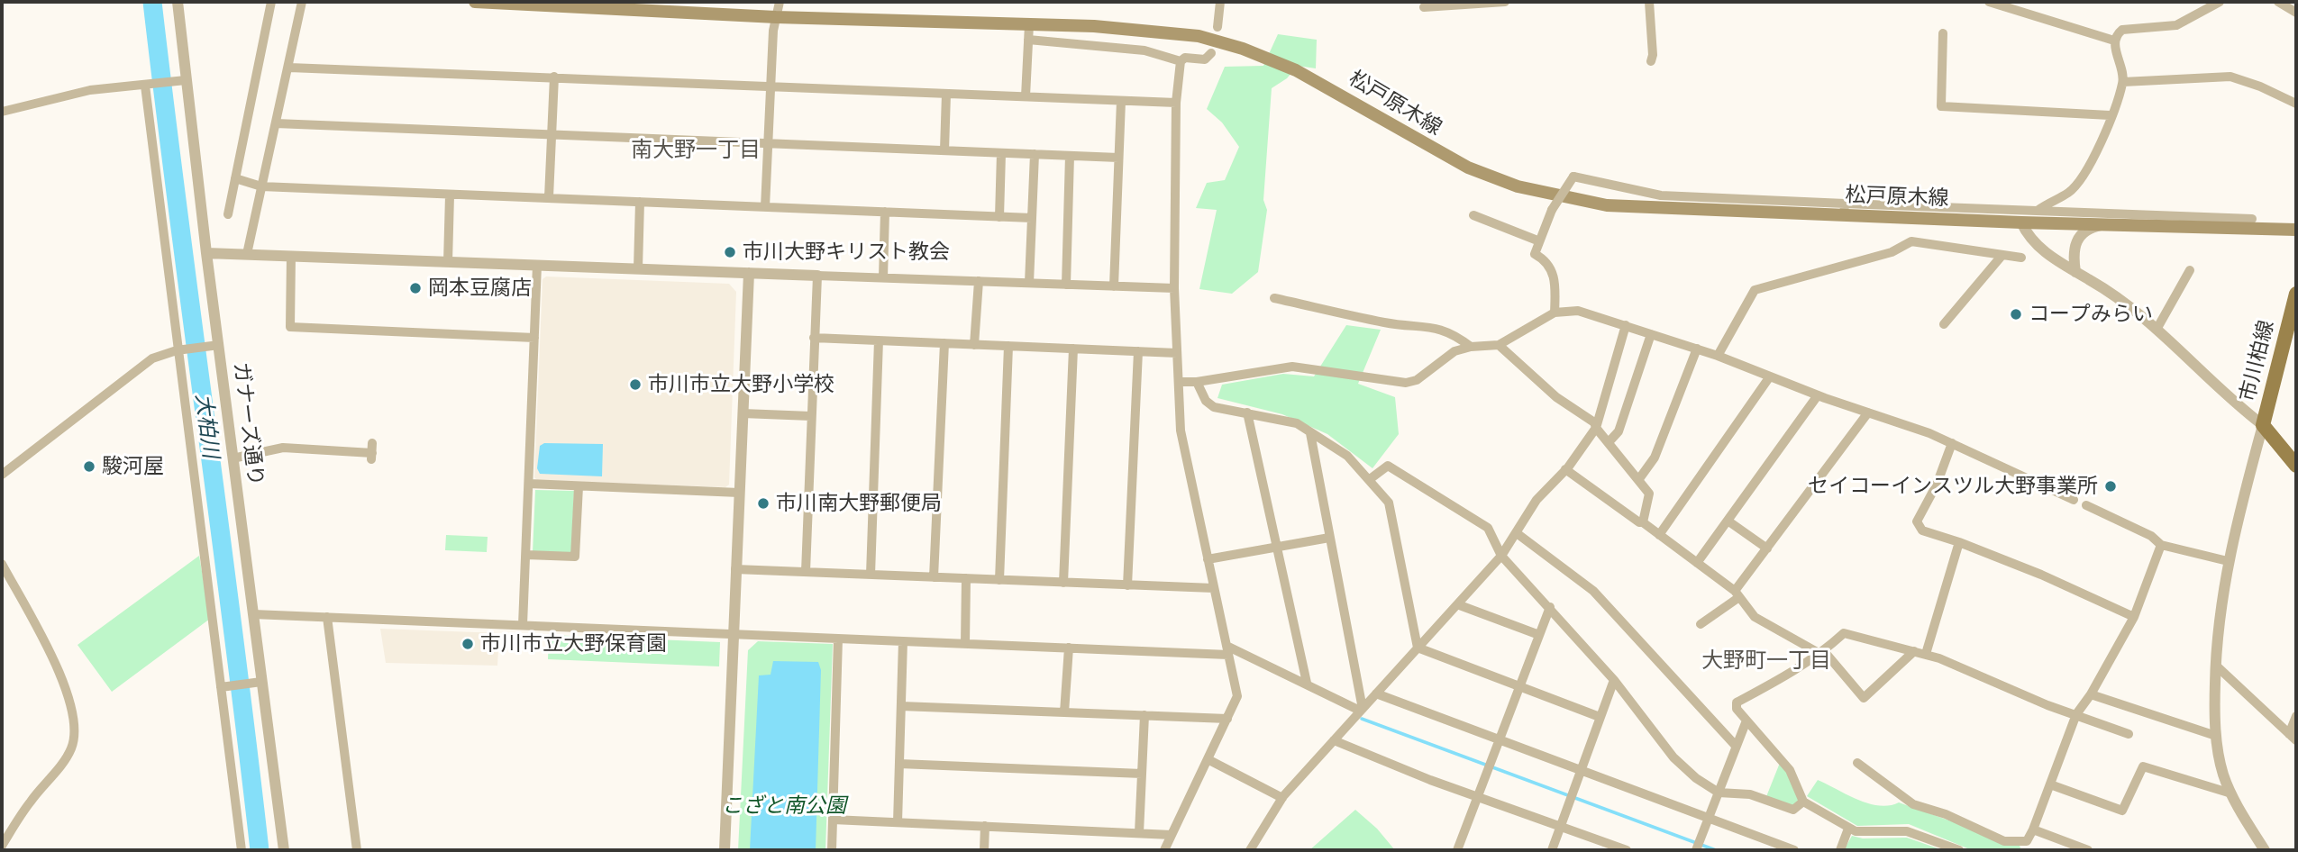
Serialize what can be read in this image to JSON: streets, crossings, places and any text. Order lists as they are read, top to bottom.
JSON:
{
  "streets": {
    "main road": ["松戸原木線", "市川柏線"],
    "street": ["ガナーズ通り"]
  },
  "districts": ["南大野一丁目", "大野町一丁目"],
  "water": ["大柏川"],
  "parks": ["こざと南公園"],
  "places": [
    "市川大野キリスト教会",
    "岡本豆腐店",
    "コープみらい",
    "市川市立大野小学校",
    "駿河屋",
    "セイコーインスツル大野事業所",
    "市川南大野郵便局",
    "市川市立大野保育園"
  ]
}
